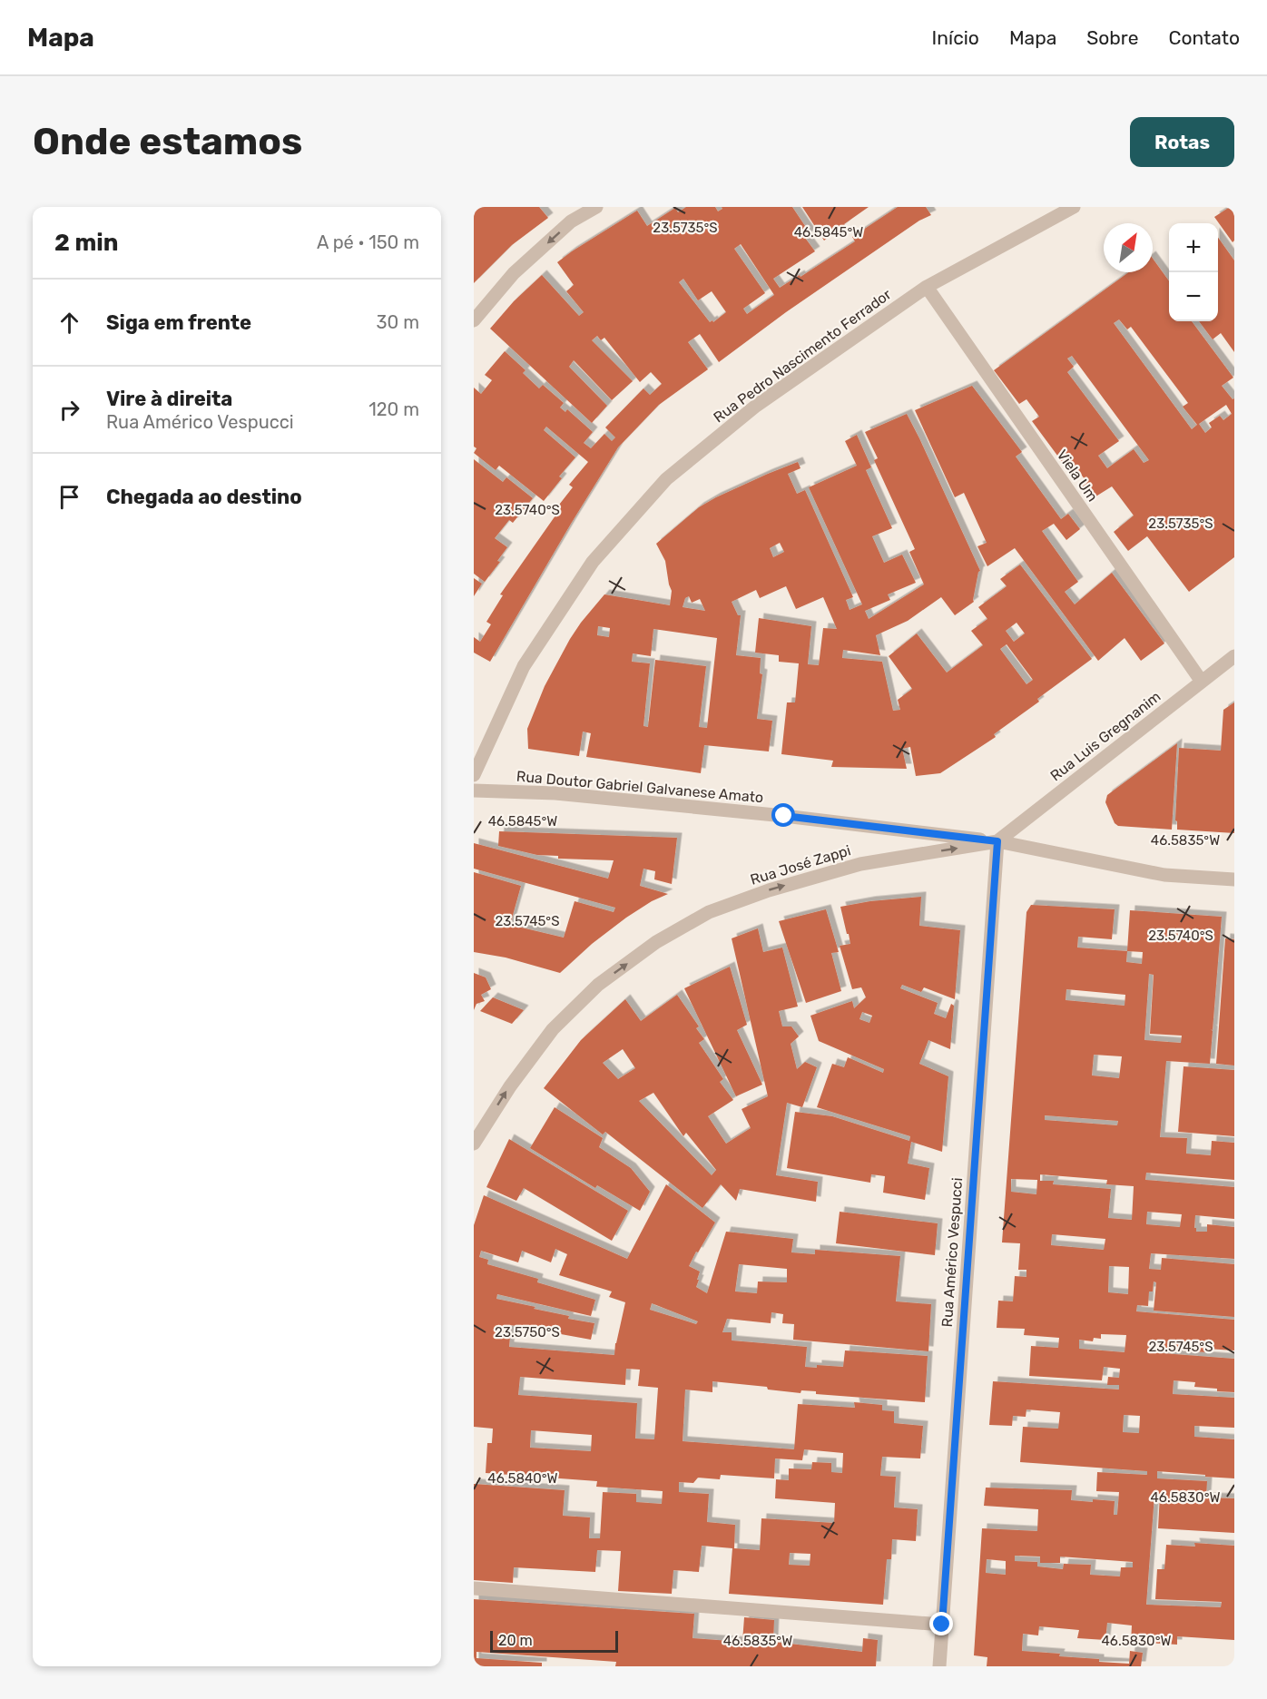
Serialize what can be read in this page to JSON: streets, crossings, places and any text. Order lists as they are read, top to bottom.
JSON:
{
  "streets": {
    "street": [
      "Rua Pedro Nascimento Ferrador",
      "Viela Um",
      "Rua Luis Gregnanim",
      "Rua Doutor Gabriel Galvanese Amato",
      "Rua José Zappi",
      "Rua Américo Vespucci"
    ]
  },
  "crossings": [
    ["Rua Pedro Nascimento Ferrador", "Viela Um"],
    ["Viela Um", "Rua Luis Gregnanim"],
    ["Rua Luis Gregnanim", "Rua Doutor Gabriel Galvanese Amato"],
    ["Rua Luis Gregnanim", "Rua José Zappi"],
    ["Rua Luis Gregnanim", "Rua Américo Vespucci"],
    ["Rua Doutor Gabriel Galvanese Amato", "Rua José Zappi"],
    ["Rua Doutor Gabriel Galvanese Amato", "Rua Américo Vespucci"],
    ["Rua José Zappi", "Rua Américo Vespucci"]
  ],
  "one_way": ["Rua José Zappi"],
  "scale_bar": "20 m",
  "north": "top right",
  "page": {
    "header": "Mapa",
    "nav": [
      "Início",
      "Mapa",
      "Sobre",
      "Contato"
    ],
    "buttons": "Rotas",
    "title": "Onde estamos",
    "heading": ["2 min", "A pé · 150 m"],
    "map_buttons": ["+", "−"],
    "list": [
      ["Siga em frente", "30 m"],
      ["Vire à direita", "Rua Américo Vespucci", "120 m"],
      "Chegada ao destino"
    ],
    "scale": "20 m"
  },
  "coordinates": [
    "23.5735°S",
    "46.5845°W",
    "23.5740°S",
    "46.5835°W",
    "23.5745°S",
    "23.5750°S",
    "46.5840°W",
    "46.5830°W"
  ]
}
